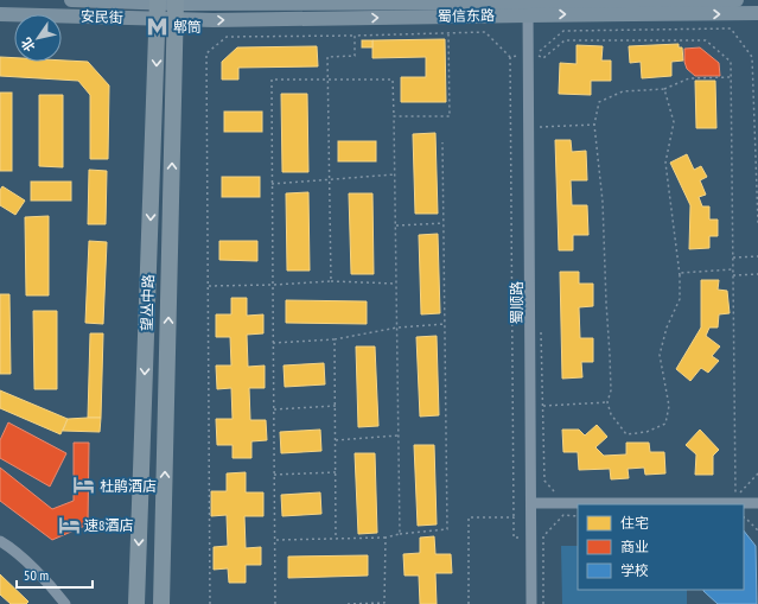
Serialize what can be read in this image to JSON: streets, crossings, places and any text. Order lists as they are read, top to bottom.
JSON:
{
  "streets": {
    "main road": ["蜀信东路", "安民街", "望丛中路"],
    "street": ["蜀顺路"]
  },
  "crossings": [
    ["蜀信东路", "安民街"],
    ["蜀信东路", "望丛中路"],
    ["蜀信东路", "蜀顺路"],
    ["安民街", "望丛中路"]
  ],
  "places": {
    "metro station": ["郫筒"],
    "hotel": ["杜鹃酒店", "速8酒店"]
  },
  "legend": ["住宅", "商业", "学校"],
  "scale_bar": "50 m",
  "north": "bottom left"
}
